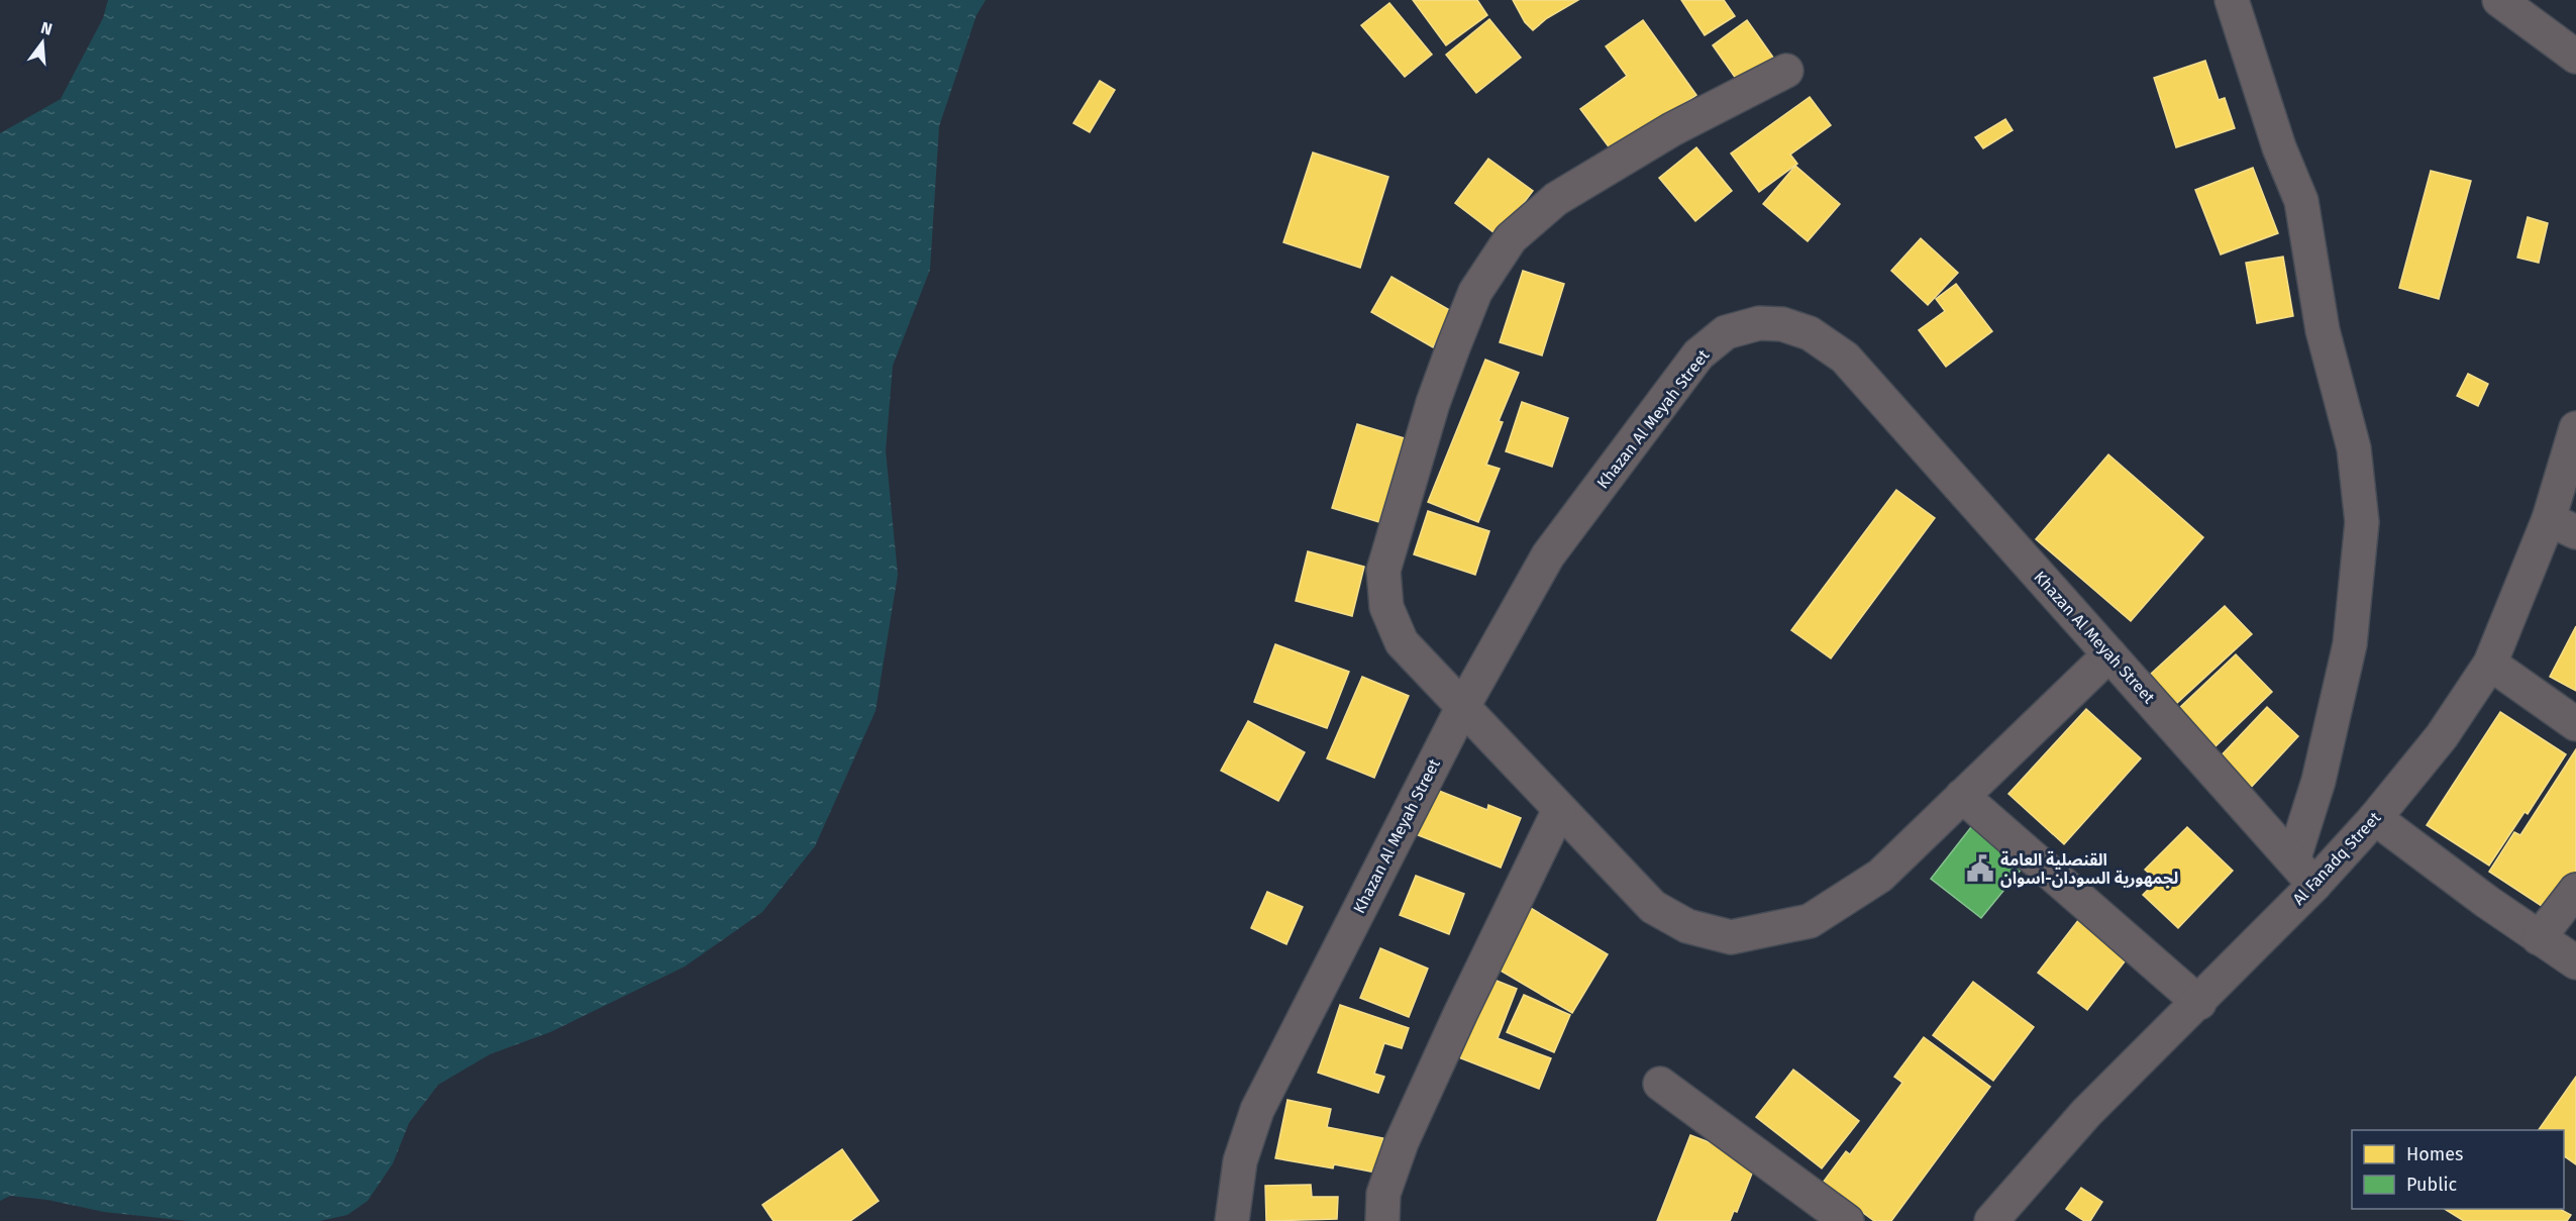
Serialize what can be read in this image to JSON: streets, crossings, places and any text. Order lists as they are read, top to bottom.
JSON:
{
  "streets": {
    "street": ["Khazan Al Meyah Street", "Al Fanadq Street"]
  },
  "crossings": [
    ["Khazan Al Meyah Street", "Al Fanadq Street"]
  ],
  "places": {
    "public building": ["القنصلية العامة لجمهورية السودان-اسوان"]
  },
  "legend": ["Homes", "Public"],
  "north": "top"
}
